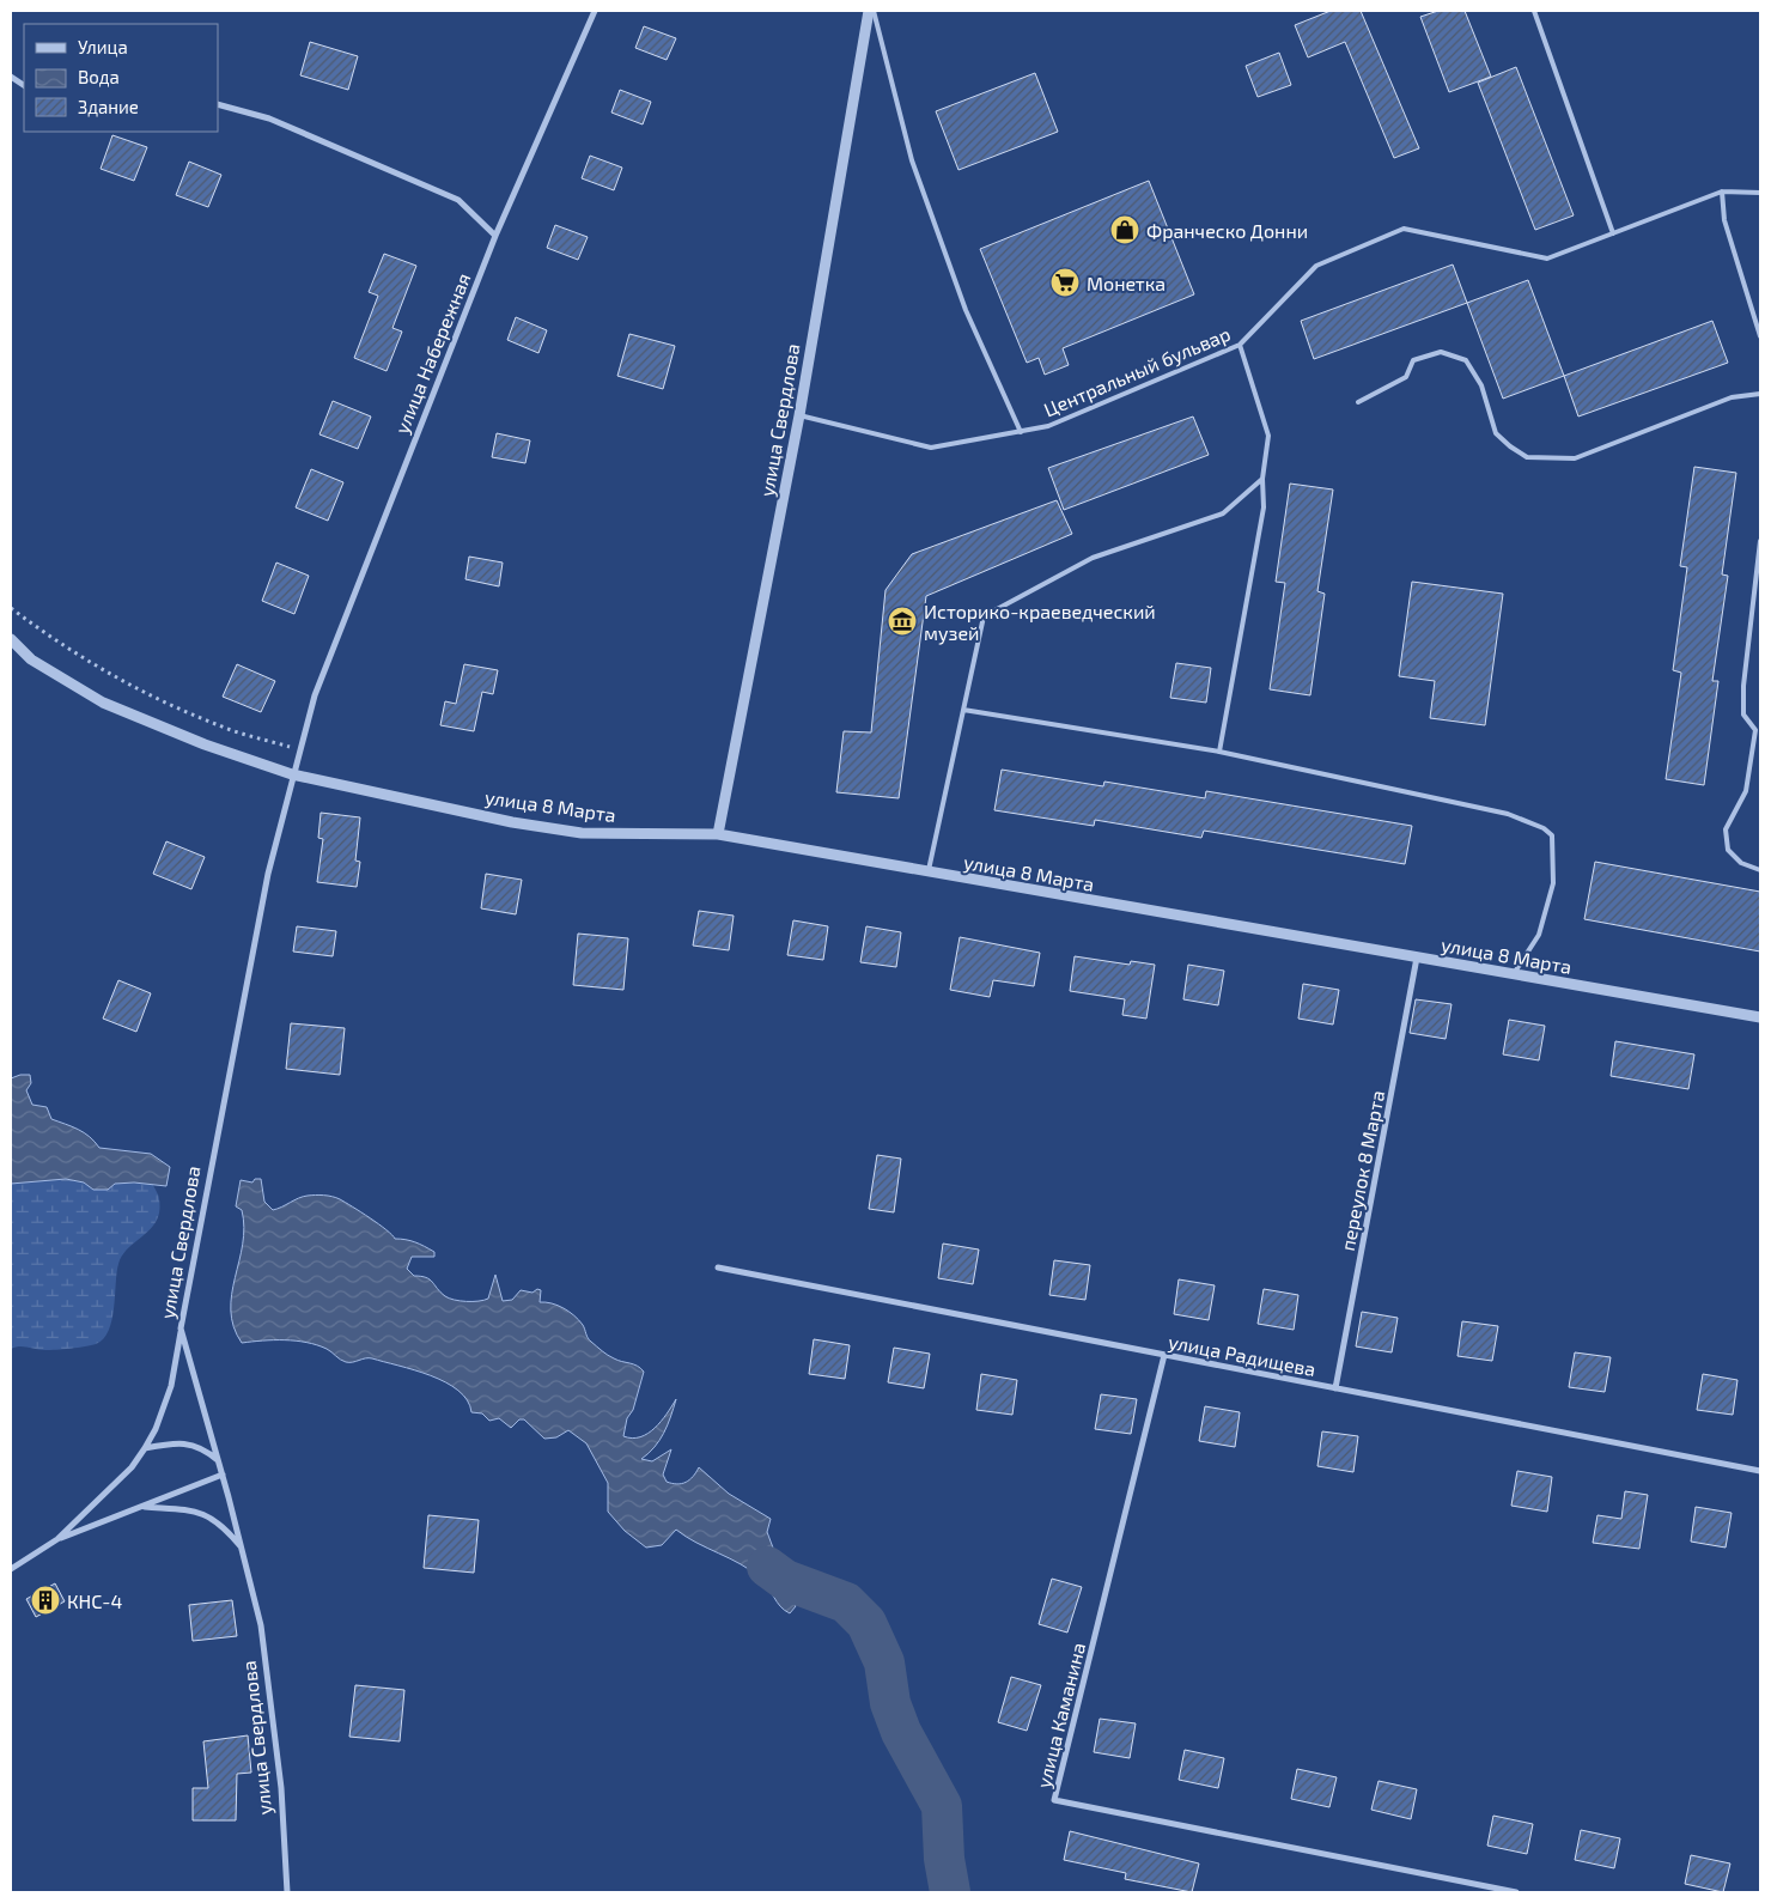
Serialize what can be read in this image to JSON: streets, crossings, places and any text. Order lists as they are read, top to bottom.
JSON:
{
  "streets": {
    "street": [
      "улица Набережная",
      "улица Свердлова",
      "улица 8 Марта",
      "переулок 8 Марта",
      "улица Радищева",
      "улица Каманина"
    ],
    "lane": ["Центральный бульвар"]
  },
  "crossings": [
    ["улица Набережная", "улица Свердлова"],
    ["улица Набережная", "улица 8 Марта"],
    ["Центральный бульвар", "улица Свердлова"],
    ["улица Свердлова", "улица 8 Марта"],
    ["улица 8 Марта", "переулок 8 Марта"],
    ["переулок 8 Марта", "улица Радищева"],
    ["улица Радищева", "улица Каманина"]
  ],
  "places": {
    "shop": ["Франческо Донни"],
    "supermarket": ["Монетка"],
    "museum": ["Историко-краеведческий музей"],
    "building": ["КНС-4"]
  },
  "legend": ["Улица", "Вода", "Здание"]
}
